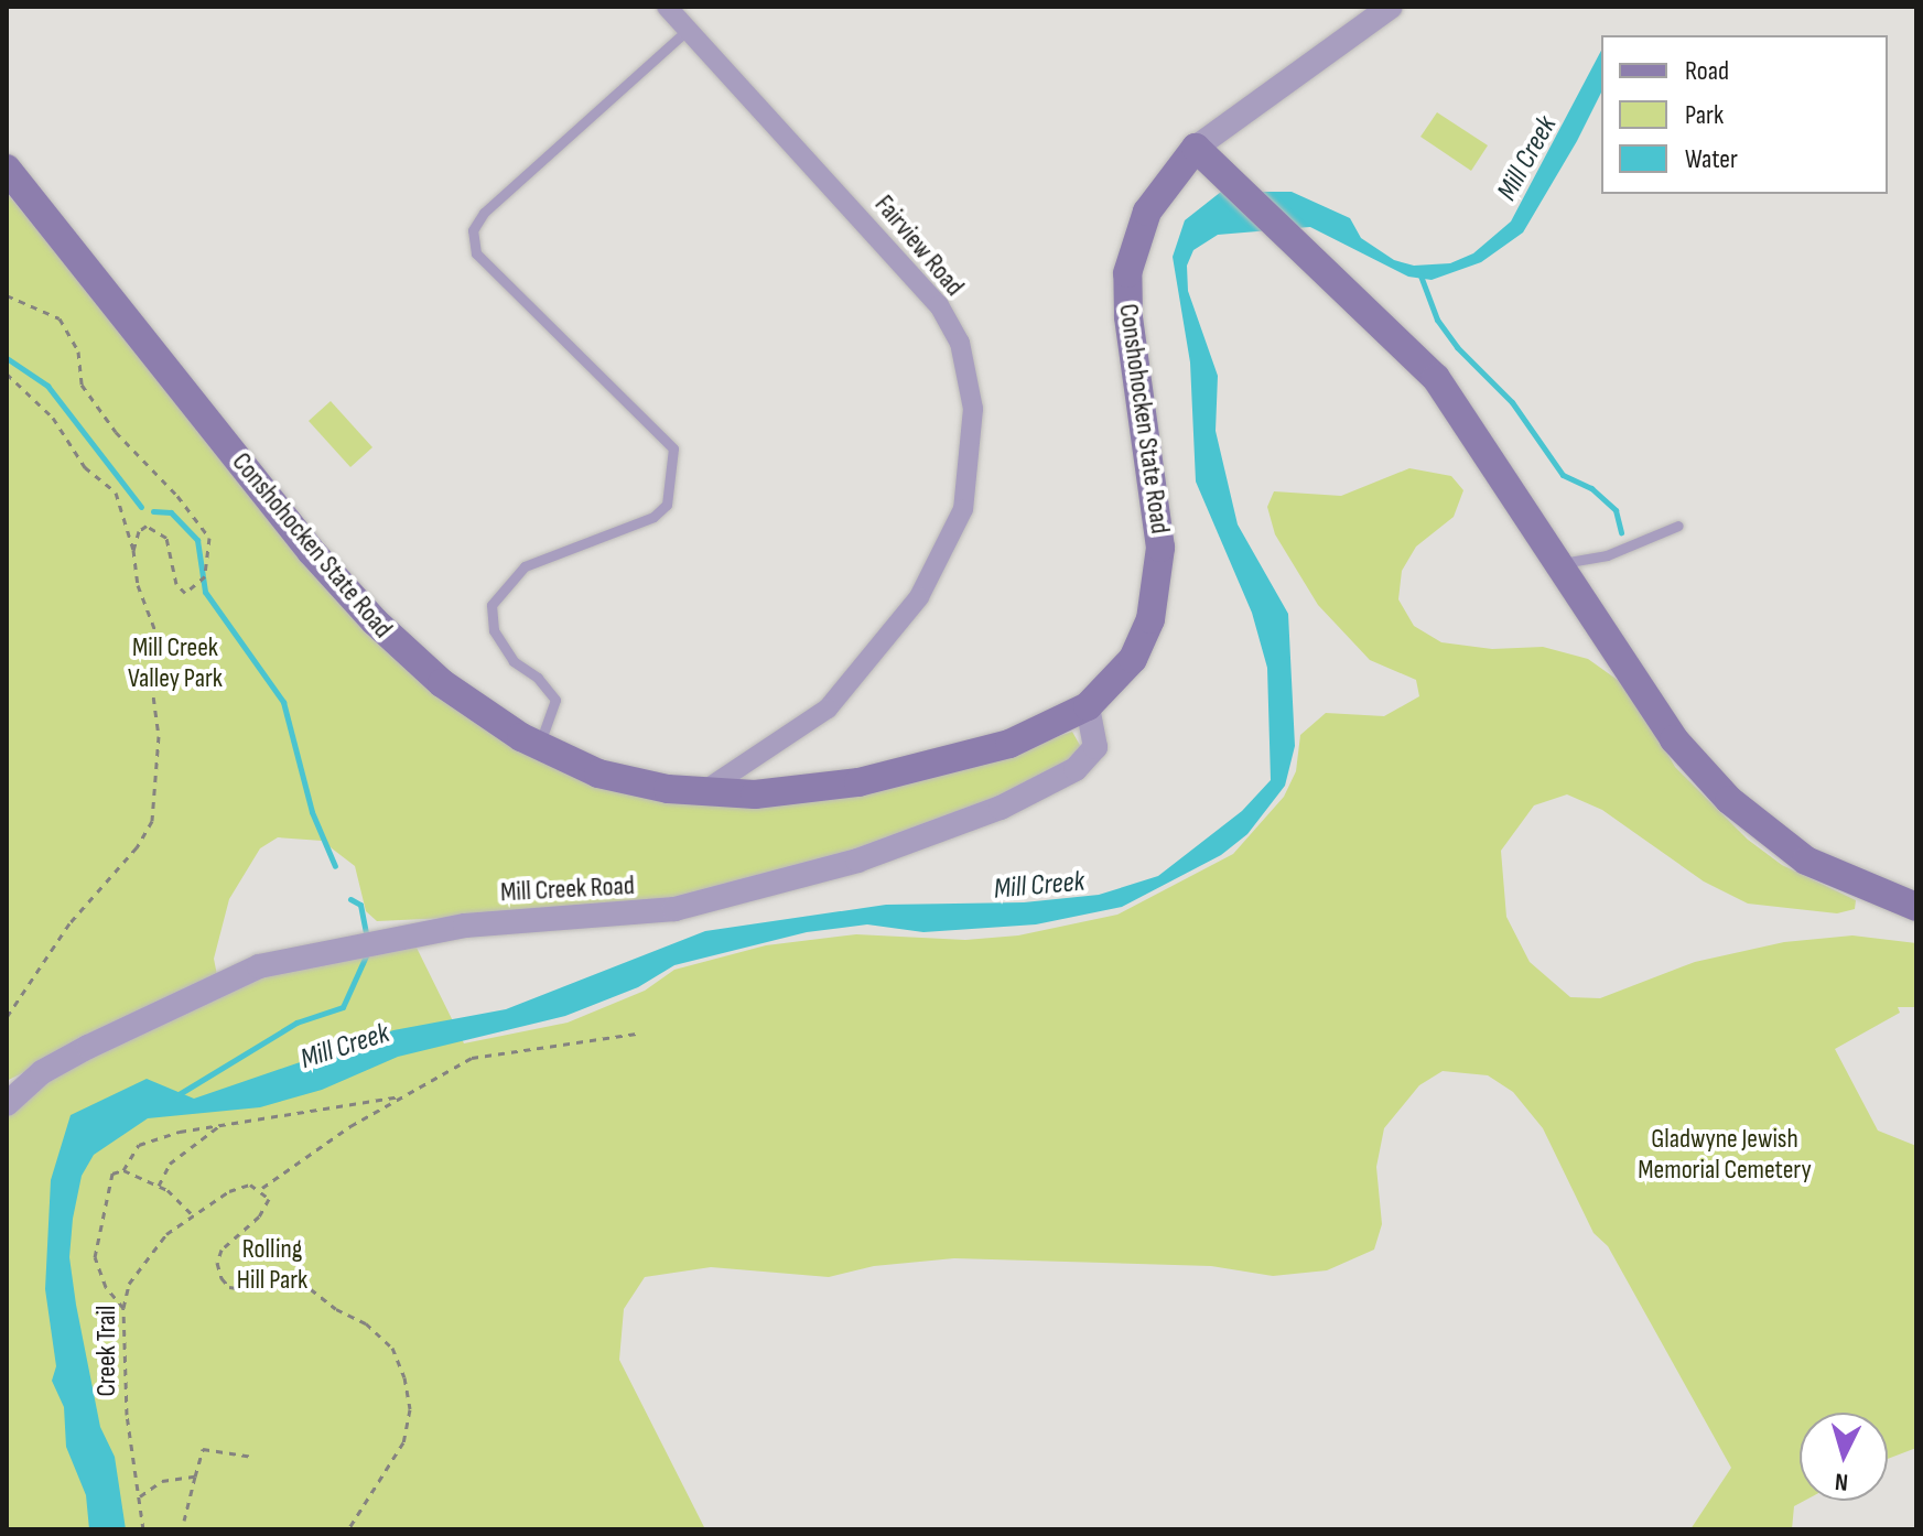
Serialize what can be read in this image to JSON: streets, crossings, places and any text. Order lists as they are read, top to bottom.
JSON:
{
  "streets": {
    "main road": ["Conshohocken State Road"],
    "street": ["Fairview Road", "Mill Creek Road"],
    "path": ["Creek Trail"]
  },
  "crossings": [
    ["Fairview Road", "Conshohocken State Road"],
    ["Conshohocken State Road", "Mill Creek Road"]
  ],
  "water": ["Mill Creek"],
  "parks": ["Mill Creek Valley Park", "Gladwyne Jewish Memorial Cemetery", "Rolling Hill Park"],
  "legend": ["Road", "Park", "Water"],
  "north": "bottom"
}
